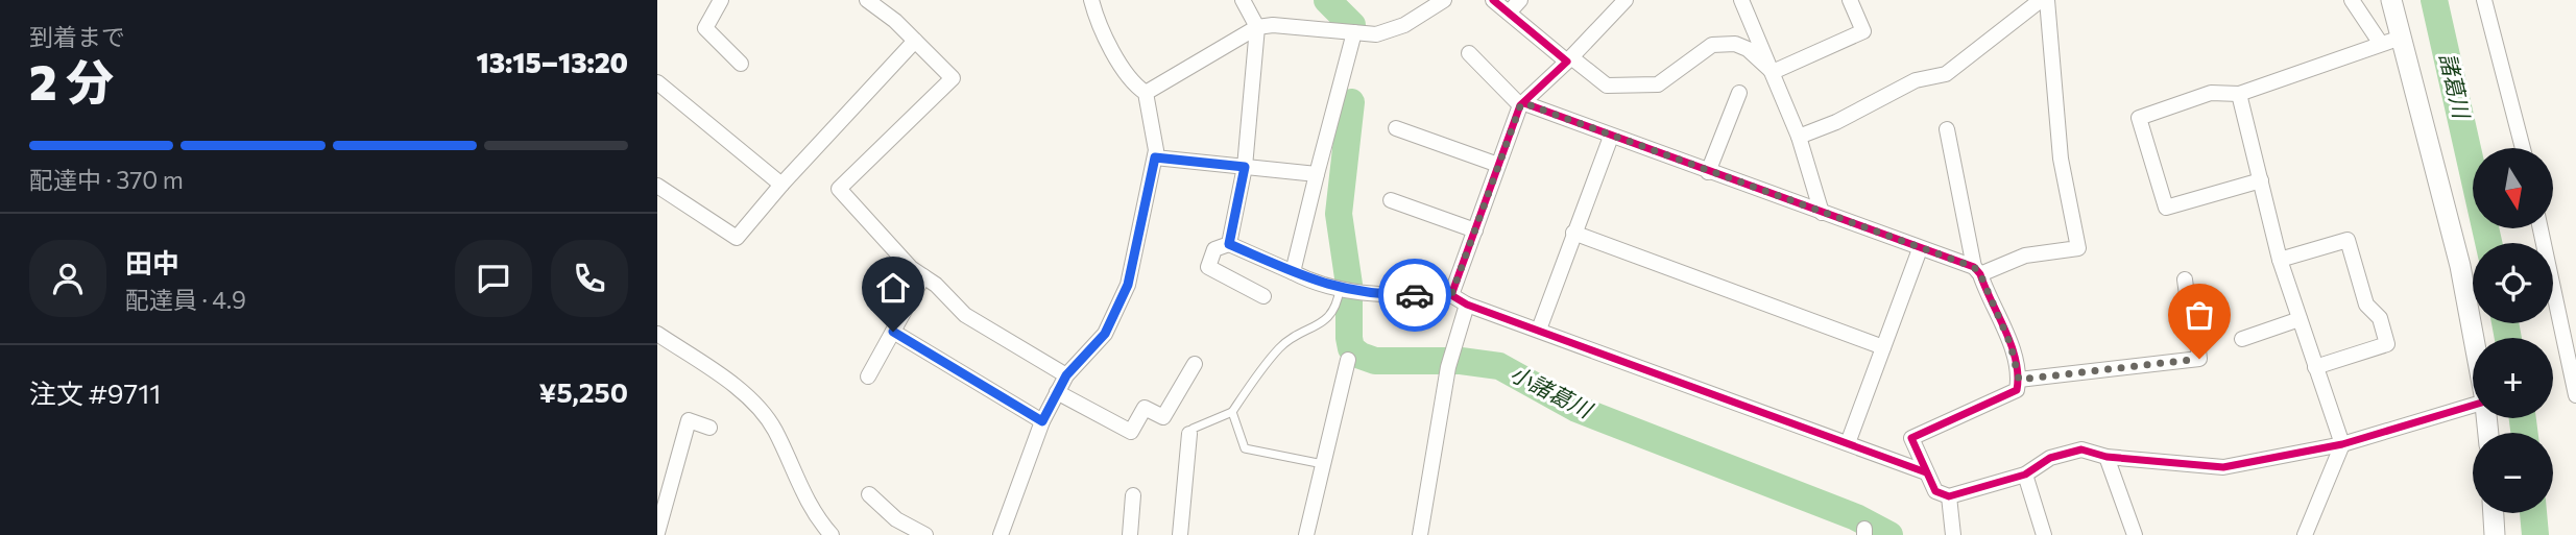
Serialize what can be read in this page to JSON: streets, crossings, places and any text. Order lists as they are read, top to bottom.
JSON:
{
  "water": ["諸葛川", "小諸葛川"],
  "north": "bottom",
  "page": {
    "heading": ["2 分", "到着まで", "13:15–13:20"],
    "panel": [
      "田中",
      "配達員 · 4.9",
      "注文 #9711",
      "¥5,250"
    ],
    "bar": "配達中 · 370 m",
    "map_buttons": ["+", "−"]
  }
}
